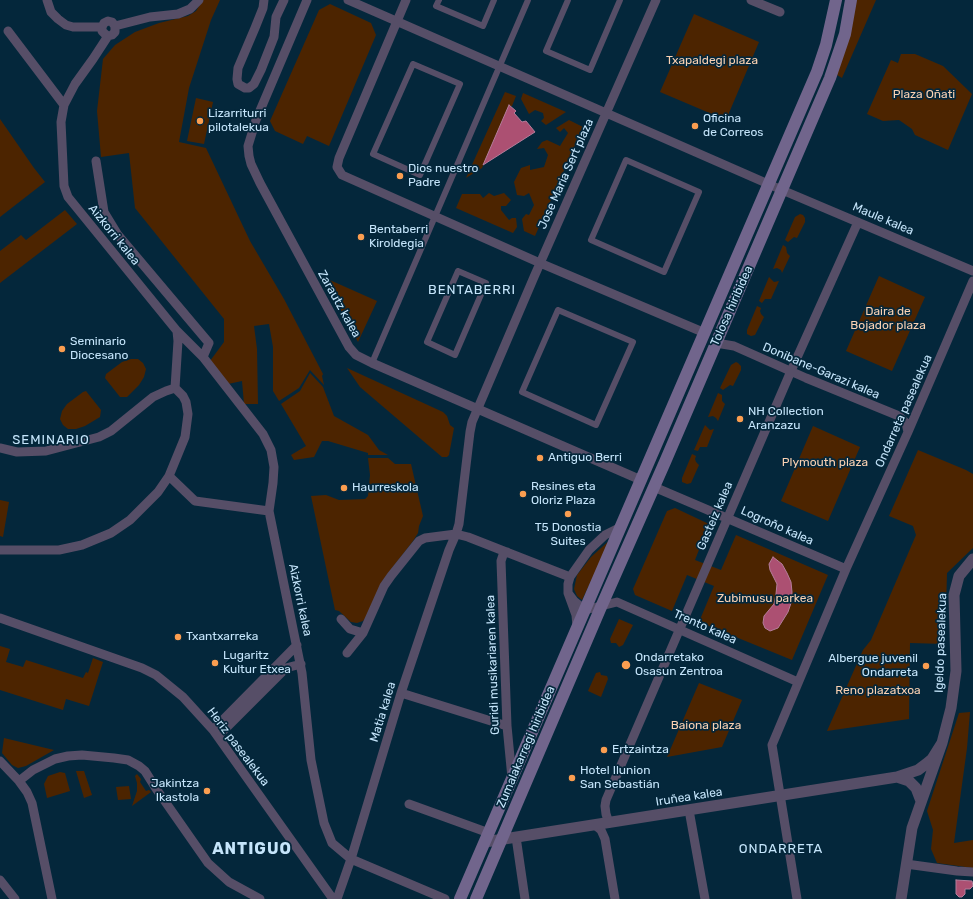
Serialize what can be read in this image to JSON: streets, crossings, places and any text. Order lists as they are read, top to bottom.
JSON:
{
  "streets": {
    "main road": ["Tolosa hiribidea", "Zumalakarregi hiribidea"],
    "street": [
      "Jose Maria Sert plaza",
      "Maule kalea",
      "Aizkorri kalea",
      "Zarautz kalea",
      "Donibane-Garazi kalea",
      "Ondarreta pasealekua",
      "Gasteiz kalea",
      "Logroño kalea",
      "Trento kalea",
      "Igeldo pasealekua",
      "Guridi musikariaren kalea",
      "Matia kalea",
      "Heriz pasealekua",
      "Iruñea kalea"
    ]
  },
  "crossings": [
    ["Jose Maria Sert plaza", "Maule kalea"],
    ["Jose Maria Sert plaza", "Zarautz kalea"],
    ["Jose Maria Sert plaza", "Matia kalea"],
    ["Maule kalea", "Tolosa hiribidea"],
    ["Maule kalea", "Gasteiz kalea"],
    ["Aizkorri kalea", "Matia kalea"],
    ["Zarautz kalea", "Tolosa hiribidea"],
    ["Zarautz kalea", "Matia kalea"],
    ["Tolosa hiribidea", "Donibane-Garazi kalea"],
    ["Tolosa hiribidea", "Logroño kalea"],
    ["Tolosa hiribidea", "Trento kalea"],
    ["Tolosa hiribidea", "Zumalakarregi hiribidea"],
    ["Donibane-Garazi kalea", "Ondarreta pasealekua"],
    ["Donibane-Garazi kalea", "Gasteiz kalea"],
    ["Ondarreta pasealekua", "Logroño kalea"],
    ["Ondarreta pasealekua", "Trento kalea"],
    ["Ondarreta pasealekua", "Iruñea kalea"],
    ["Gasteiz kalea", "Logroño kalea"],
    ["Gasteiz kalea", "Trento kalea"],
    ["Gasteiz kalea", "Iruñea kalea"],
    ["Trento kalea", "Zumalakarregi hiribidea"],
    ["Igeldo pasealekua", "Iruñea kalea"],
    ["Guridi musikariaren kalea", "Zumalakarregi hiribidea"],
    ["Zumalakarregi hiribidea", "Iruñea kalea"]
  ],
  "districts": [
    "BENTABERRI",
    "SEMINARIO",
    "ANTIGUO",
    "ONDARRETA"
  ],
  "parks": [
    "Txapaldegi plaza",
    "Plaza Oñati",
    "Daira de Bojador plaza",
    "Plymouth plaza",
    "Zubimusu parkea",
    "Reno plazatxoa",
    "Baiona plaza"
  ],
  "places": [
    "Lizarriturri pilotalekua",
    "Oficina de Correos",
    "Dios nuestro Padre",
    "Bentaberri Kiroldegia",
    "Seminario Diocesano",
    "NH Collection Aranzazu",
    "Antiguo Berri",
    "Haurreskola",
    "Resines eta Oloriz Plaza",
    "T5 Donostia Suites",
    "Txantxarreka",
    "Lugaritz Kultur Etxea",
    "Ondarretako Osasun Zentroa",
    "Albergue juvenil Ondarreta",
    "Ertzaintza",
    "Hotel Ilunion San Sebastián",
    "Jakintza Ikastola"
  ]
}
